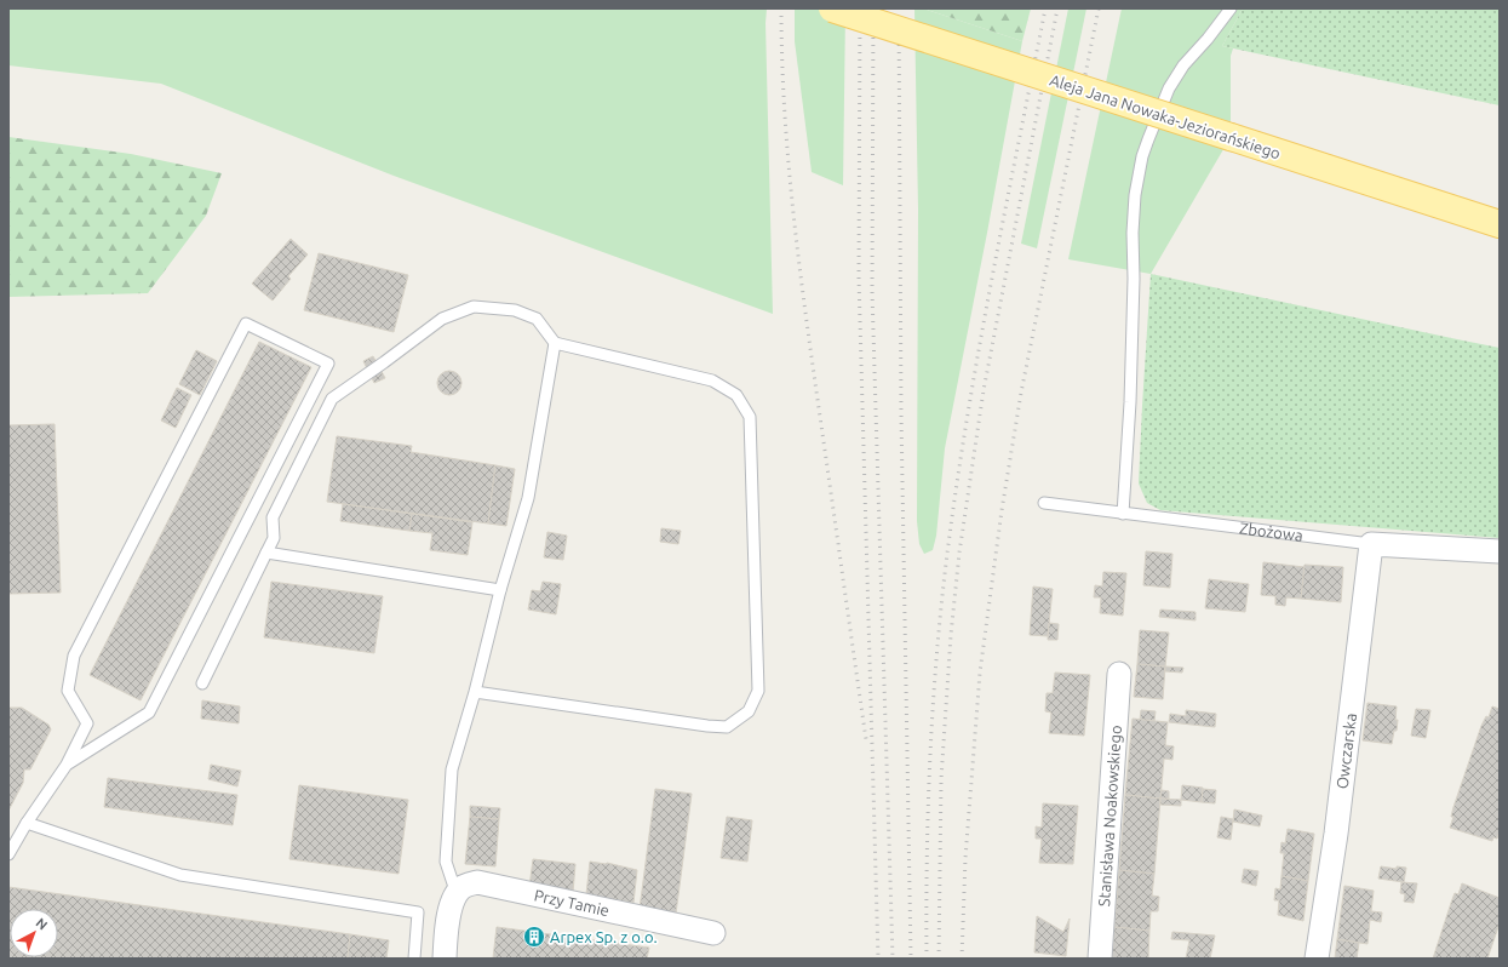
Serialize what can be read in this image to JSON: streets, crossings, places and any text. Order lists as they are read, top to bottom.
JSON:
{
  "streets": {
    "main road": ["Aleja Jana Nowaka-Jeziorańskiego"],
    "street": [
      "Zbożowa",
      "Owczarska",
      "Stanisława Noakowskiego",
      "Przy Tamie"
    ]
  },
  "crossings": [
    ["Zbożowa", "Owczarska"]
  ],
  "places": {
    "building": ["Arpex Sp. z o.o."]
  },
  "north": "top right"
}
